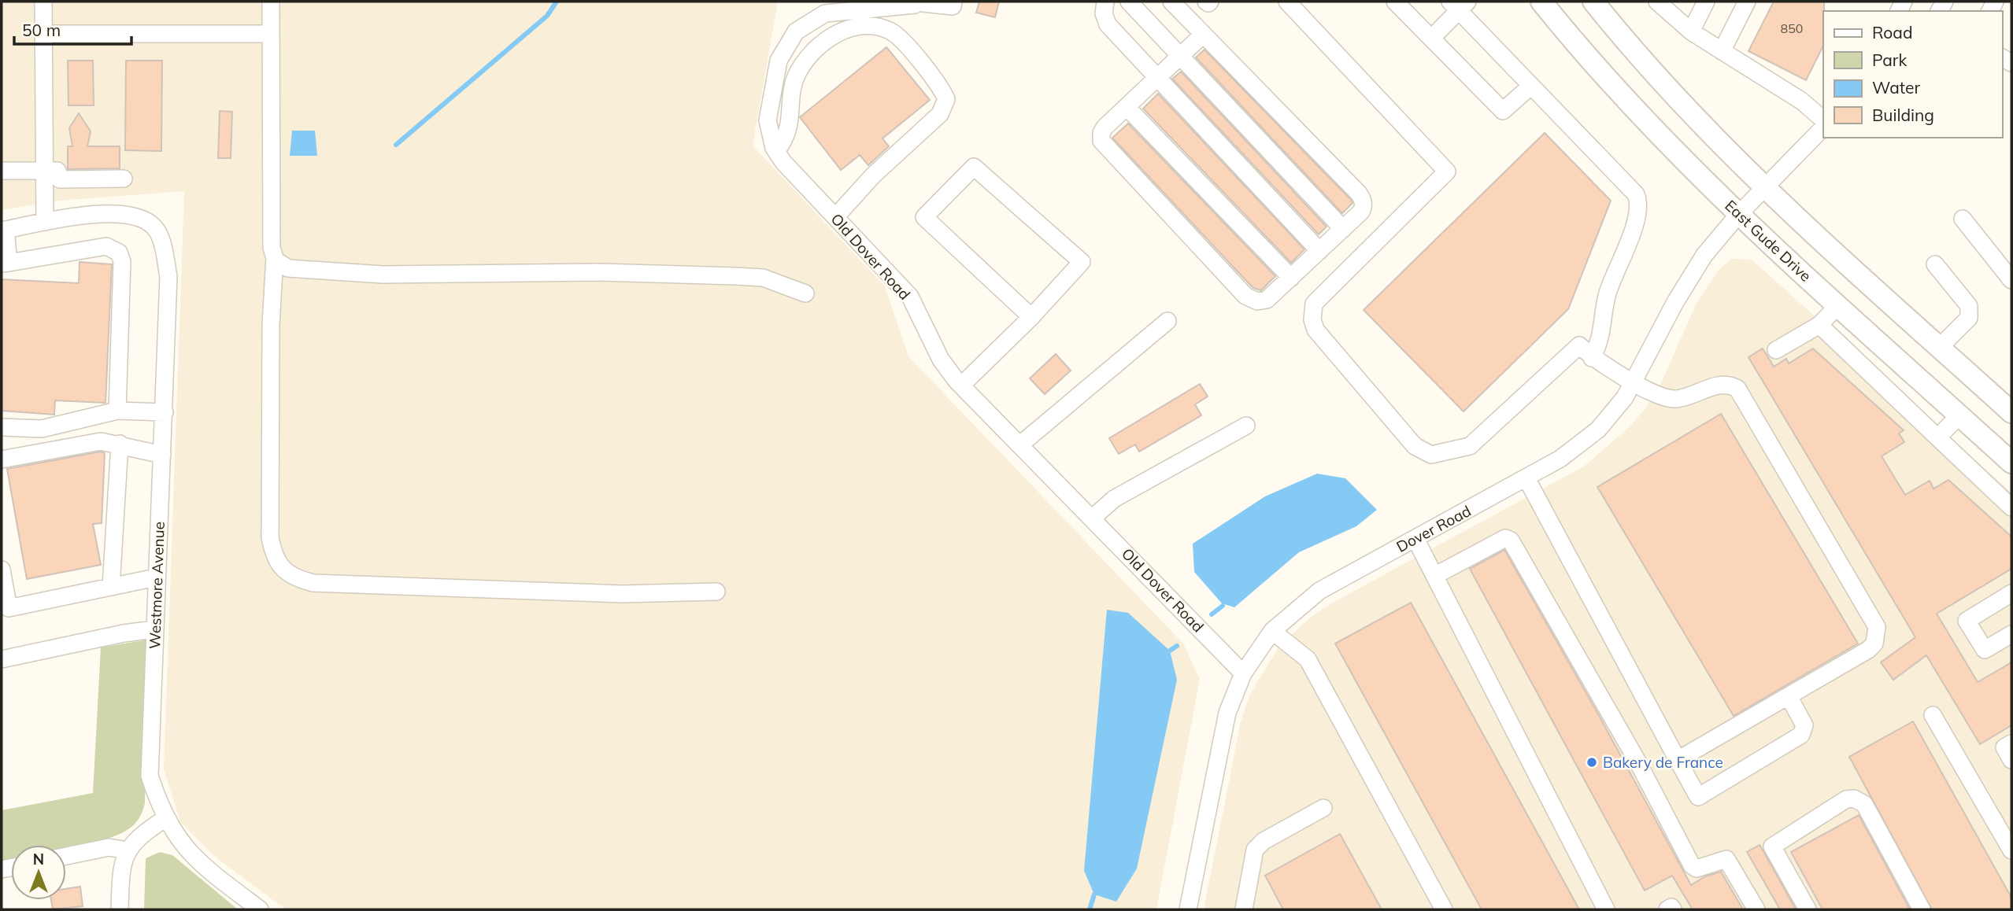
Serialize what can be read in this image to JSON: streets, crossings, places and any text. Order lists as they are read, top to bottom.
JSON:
{
  "streets": {
    "main road": ["East Gude Drive"],
    "street": ["Old Dover Road", "Dover Road", "Westmore Avenue"]
  },
  "crossings": [
    ["East Gude Drive", "Dover Road"],
    ["Old Dover Road", "Dover Road"]
  ],
  "places": ["Bakery de France"],
  "house_numbers": ["850"],
  "legend": [
    "Road",
    "Park",
    "Water",
    "Building"
  ],
  "scale_bar": "50 m",
  "north": "top"
}
